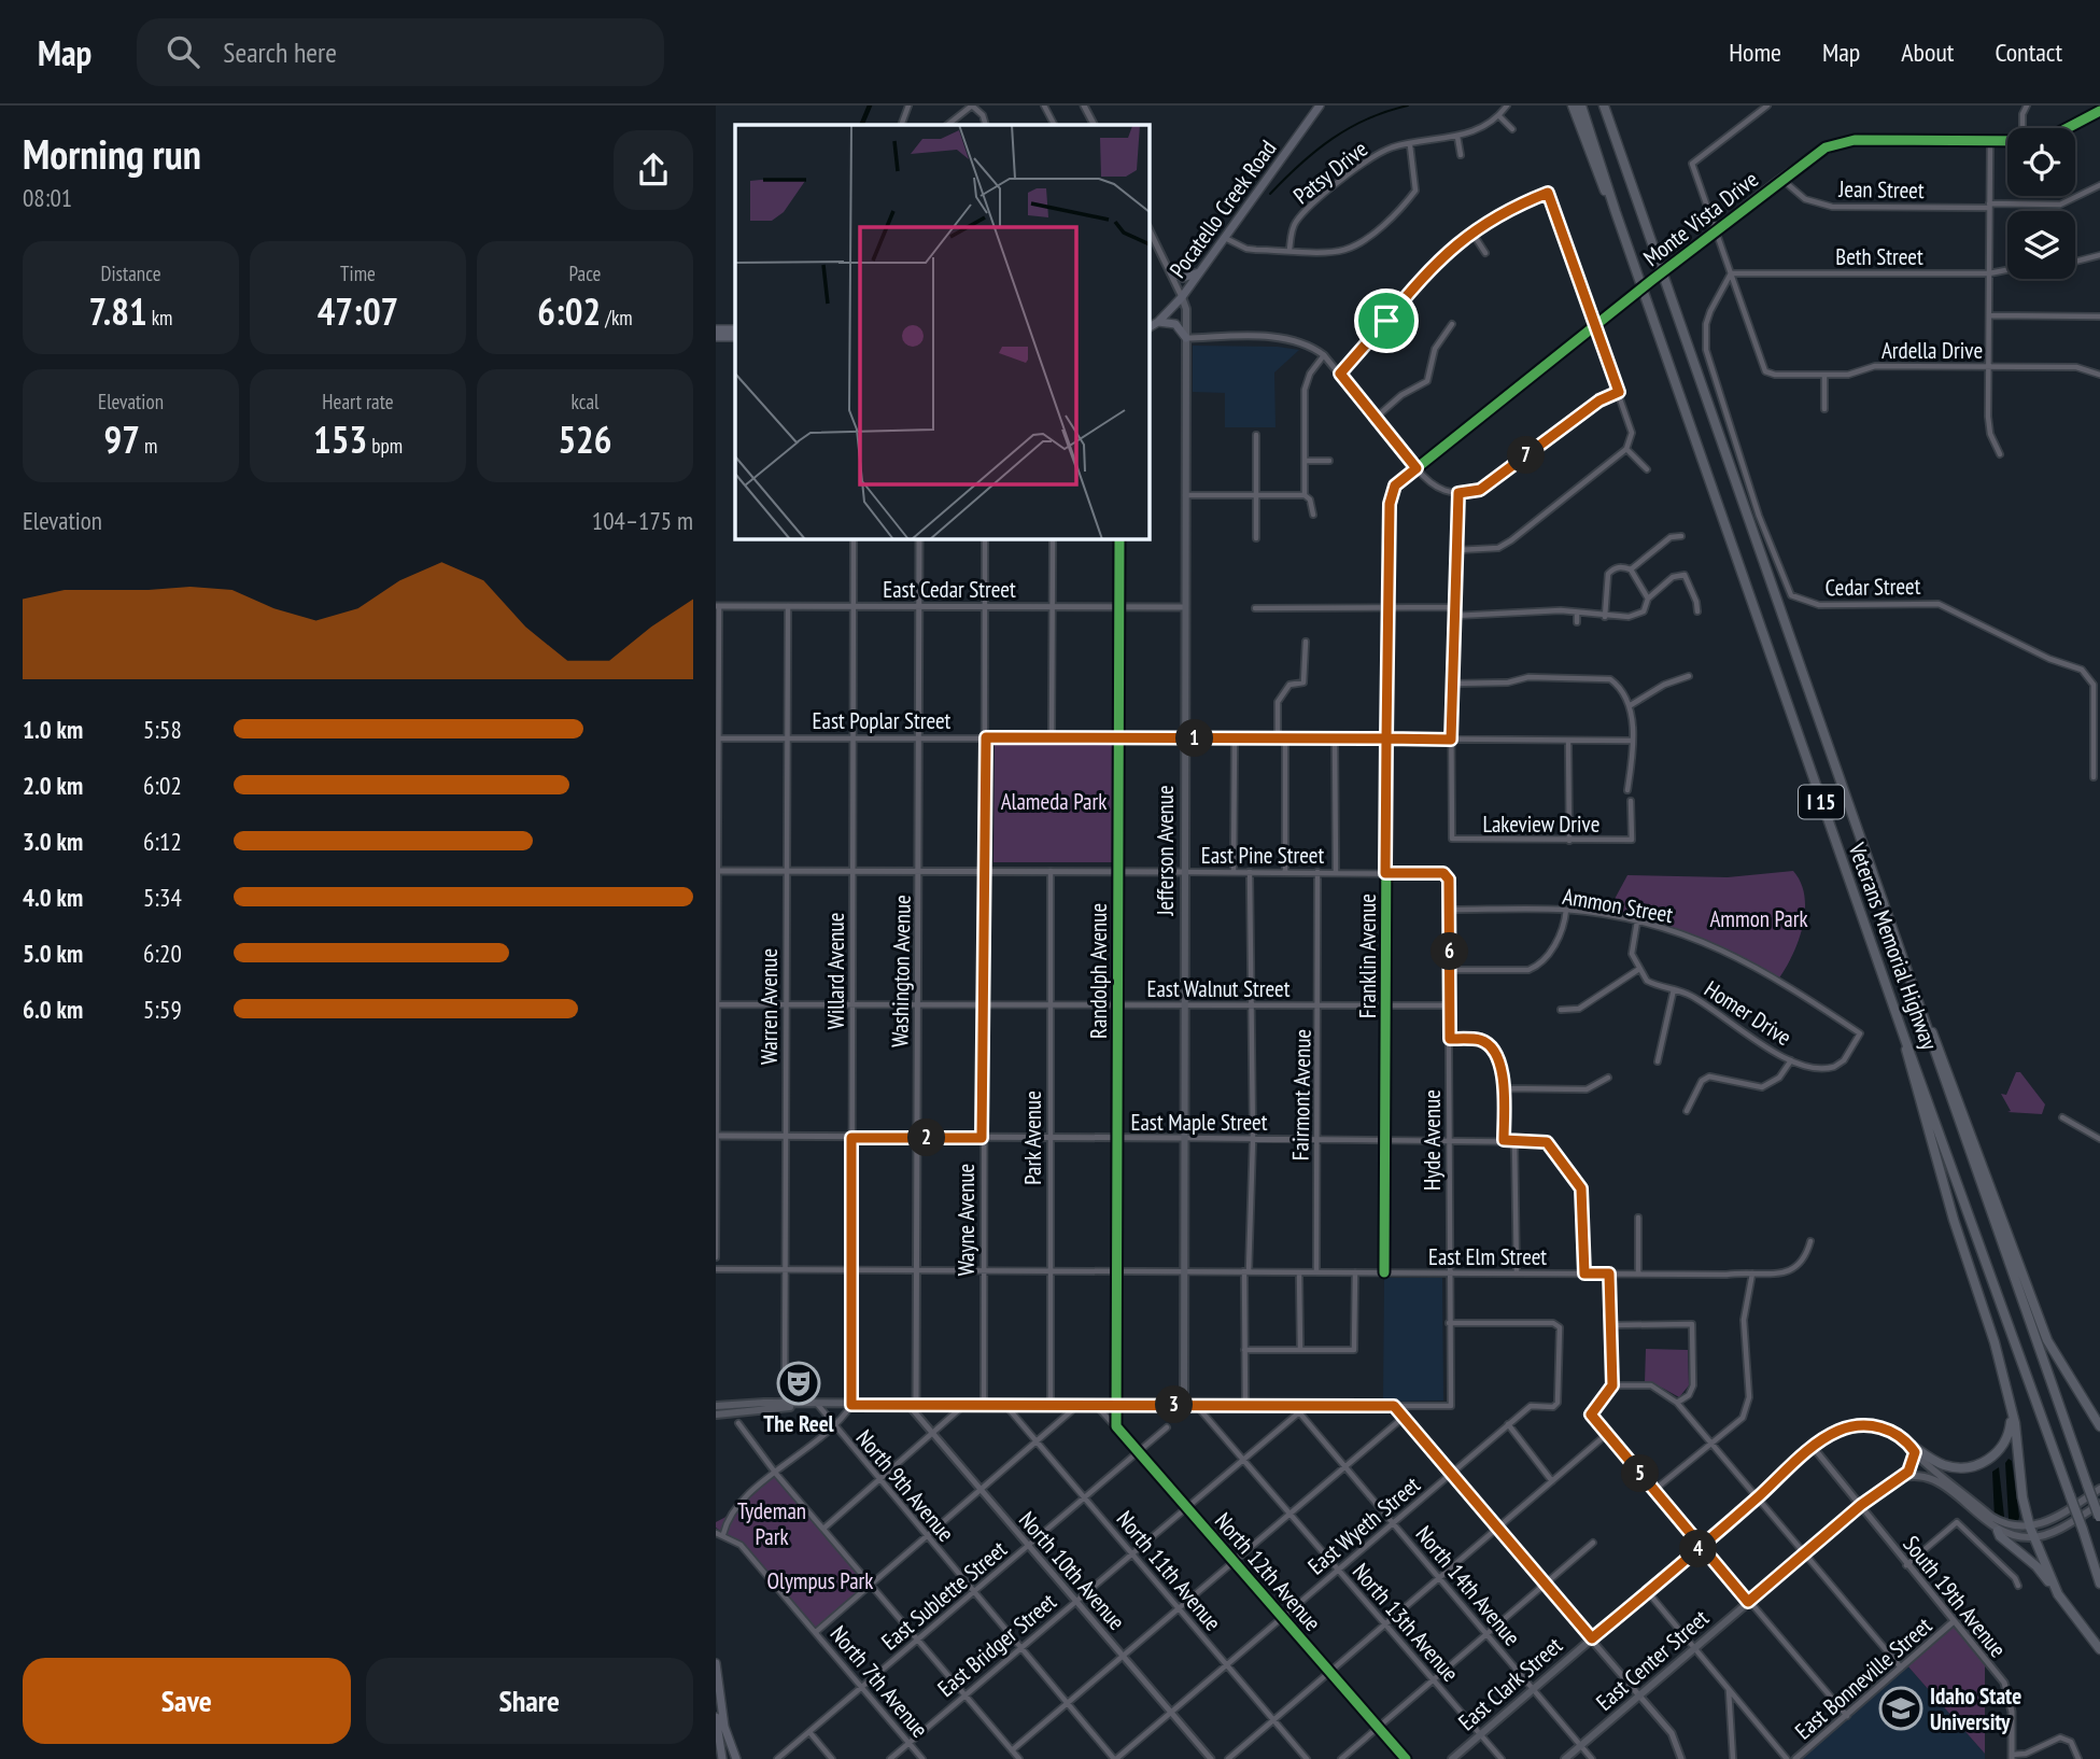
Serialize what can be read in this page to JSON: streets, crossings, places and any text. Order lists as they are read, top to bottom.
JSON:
{
  "streets": {
    "highway": ["I 15", "Veterans Memorial Highway"],
    "main road": [
      "Pocatello Creek Road",
      "Jefferson Avenue",
      "East Center Street",
      "East Clark Street"
    ],
    "street": [
      "Patsy Drive",
      "Jean Street",
      "Monte Vista Drive",
      "Beth Street",
      "Ardella Drive",
      "Cedar Street",
      "East Cedar Street",
      "East Poplar Street",
      "Lakeview Drive",
      "East Pine Street",
      "Ammon Street",
      "Franklin Avenue",
      "Willard Avenue",
      "Washington Avenue",
      "Randolph Avenue",
      "East Walnut Street",
      "Warren Avenue",
      "Homer Drive",
      "Fairmont Avenue",
      "East Maple Street",
      "Park Avenue",
      "Hyde Avenue",
      "Wayne Avenue",
      "East Elm Street",
      "North 9th Avenue",
      "East Wyeth Street",
      "North 10th Avenue",
      "North 11th Avenue",
      "North 12th Avenue",
      "North 14th Avenue",
      "East Sublette Street",
      "South 19th Avenue",
      "North 13th Avenue",
      "East Bridger Street",
      "East Bonneville Street",
      "North 7th Avenue"
    ]
  },
  "crossings": [
    ["Jean Street", "Monte Vista Drive"],
    ["Pocatello Creek Road", "Jefferson Avenue"],
    ["Monte Vista Drive", "Franklin Avenue"],
    ["Beth Street", "Ardella Drive"],
    ["Beth Street", "Cedar Street"],
    ["Ardella Drive", "Cedar Street"],
    ["East Cedar Street", "Jefferson Avenue"],
    ["East Cedar Street", "Willard Avenue"],
    ["East Cedar Street", "Washington Avenue"],
    ["East Cedar Street", "Randolph Avenue"],
    ["East Cedar Street", "Warren Avenue"],
    ["East Cedar Street", "Wayne Avenue"],
    ["East Poplar Street", "Lakeview Drive"],
    ["East Poplar Street", "Jefferson Avenue"],
    ["East Poplar Street", "Franklin Avenue"],
    ["East Poplar Street", "Willard Avenue"],
    ["East Poplar Street", "Washington Avenue"],
    ["East Poplar Street", "Randolph Avenue"],
    ["East Poplar Street", "Warren Avenue"],
    ["East Poplar Street", "Wayne Avenue"],
    ["Jefferson Avenue", "East Pine Street"],
    ["Jefferson Avenue", "East Walnut Street"],
    ["Jefferson Avenue", "East Maple Street"],
    ["Jefferson Avenue", "East Elm Street"],
    ["East Pine Street", "Franklin Avenue"],
    ["East Pine Street", "Willard Avenue"],
    ["East Pine Street", "Washington Avenue"],
    ["East Pine Street", "Randolph Avenue"],
    ["East Pine Street", "Warren Avenue"],
    ["East Pine Street", "Fairmont Avenue"],
    ["East Pine Street", "Park Avenue"],
    ["East Pine Street", "Hyde Avenue"],
    ["East Pine Street", "Wayne Avenue"],
    ["Ammon Street", "Homer Drive"],
    ["Ammon Street", "Hyde Avenue"],
    ["Franklin Avenue", "East Walnut Street"],
    ["Franklin Avenue", "East Maple Street"],
    ["Franklin Avenue", "East Elm Street"],
    ["Willard Avenue", "East Walnut Street"],
    ["Willard Avenue", "East Maple Street"],
    ["Willard Avenue", "East Elm Street"],
    ["Washington Avenue", "East Walnut Street"],
    ["Washington Avenue", "East Maple Street"],
    ["Washington Avenue", "East Elm Street"],
    ["Washington Avenue", "North 10th Avenue"],
    ["Randolph Avenue", "East Walnut Street"],
    ["Randolph Avenue", "East Maple Street"],
    ["Randolph Avenue", "East Elm Street"],
    ["East Walnut Street", "Warren Avenue"],
    ["East Walnut Street", "Fairmont Avenue"],
    ["East Walnut Street", "Park Avenue"],
    ["East Walnut Street", "Hyde Avenue"],
    ["East Walnut Street", "Wayne Avenue"],
    ["Warren Avenue", "East Maple Street"],
    ["Warren Avenue", "East Elm Street"],
    ["Fairmont Avenue", "East Maple Street"],
    ["Fairmont Avenue", "East Elm Street"],
    ["East Maple Street", "Park Avenue"],
    ["East Maple Street", "Hyde Avenue"],
    ["East Maple Street", "Wayne Avenue"],
    ["East Maple Street", "East Elm Street"],
    ["Park Avenue", "East Elm Street"],
    ["Hyde Avenue", "East Elm Street"],
    ["Hyde Avenue", "East Wyeth Street"],
    ["Wayne Avenue", "East Elm Street"],
    ["North 9th Avenue", "East Wyeth Street"],
    ["North 9th Avenue", "East Sublette Street"],
    ["North 9th Avenue", "East Bridger Street"],
    ["East Wyeth Street", "North 10th Avenue"],
    ["East Wyeth Street", "North 11th Avenue"],
    ["East Wyeth Street", "North 12th Avenue"],
    ["East Wyeth Street", "North 14th Avenue"],
    ["East Wyeth Street", "North 13th Avenue"],
    ["North 10th Avenue", "East Sublette Street"],
    ["North 10th Avenue", "East Bridger Street"],
    ["North 11th Avenue", "East Sublette Street"],
    ["North 11th Avenue", "East Bridger Street"],
    ["North 12th Avenue", "East Sublette Street"],
    ["North 12th Avenue", "East Bridger Street"],
    ["North 14th Avenue", "East Bridger Street"],
    ["North 14th Avenue", "East Center Street"],
    ["North 14th Avenue", "East Clark Street"],
    ["East Sublette Street", "North 7th Avenue"],
    ["South 19th Avenue", "East Center Street"],
    ["South 19th Avenue", "East Bonneville Street"],
    ["South 19th Avenue", "East Clark Street"],
    ["North 13th Avenue", "East Bridger Street"],
    ["North 13th Avenue", "East Clark Street"],
    ["East Bridger Street", "North 7th Avenue"]
  ],
  "parks": [
    "Alameda Park",
    "Ammon Park",
    "Tydeman Park",
    "Olympus Park"
  ],
  "places": {
    "theatre": ["The Reel"],
    "school or university": ["Idaho State University"]
  },
  "page": {
    "header": "Map",
    "search": "Search here",
    "nav": [
      "Home",
      "Map",
      "About",
      "Contact"
    ],
    "heading": ["Morning run", "08:01"],
    "stats": [
      ["Distance", "7.81 km"],
      ["Time", "47:07"],
      ["Pace", "6:02 /km"],
      ["Elevation", "97 m"],
      ["Heart rate", "153 bpm"],
      ["kcal", "526"]
    ],
    "pins": [
      "7",
      "1",
      "6",
      "2",
      "3",
      "5",
      "4"
    ],
    "chart": ["Elevation", "104–175 m"],
    "list": [
      {
        "name": "1.0 km",
        "note": "5:58"
      },
      {
        "name": "2.0 km",
        "note": "6:02"
      },
      {
        "name": "3.0 km",
        "note": "6:12"
      },
      {
        "name": "4.0 km",
        "note": "5:34"
      },
      {
        "name": "5.0 km",
        "note": "6:20"
      },
      {
        "name": "6.0 km",
        "note": "5:59"
      }
    ],
    "buttons": ["Save", "Share"]
  }
}
